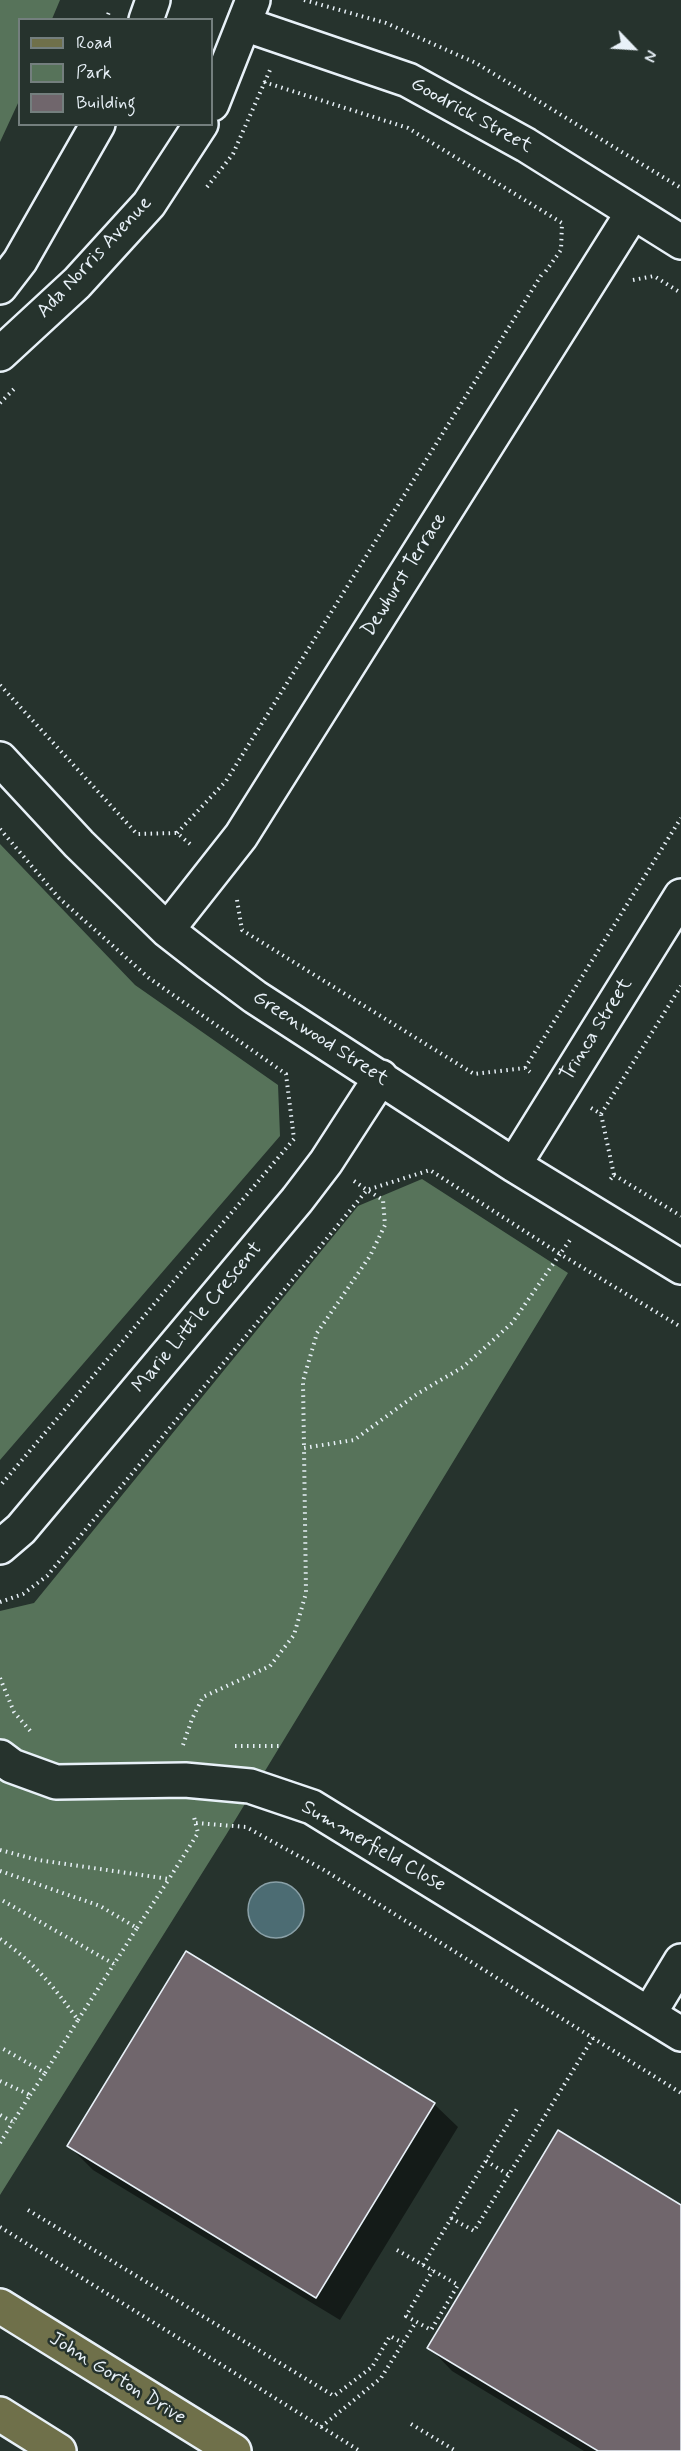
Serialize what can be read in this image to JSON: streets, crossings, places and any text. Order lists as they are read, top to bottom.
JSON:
{
  "streets": {
    "main road": ["John Gorton Drive"],
    "street": [
      "Goodrick Street",
      "Ada Norris Avenue",
      "Dewhurst Terrace",
      "Trinca Street",
      "Greenwood Street",
      "Marie Little Crescent",
      "Summerfield Close"
    ]
  },
  "crossings": [
    ["Goodrick Street", "Dewhurst Terrace"],
    ["Dewhurst Terrace", "Greenwood Street"],
    ["Trinca Street", "Greenwood Street"],
    ["Greenwood Street", "Marie Little Crescent"]
  ],
  "legend": ["Road", "Park", "Building"],
  "north": "bottom right"
}
